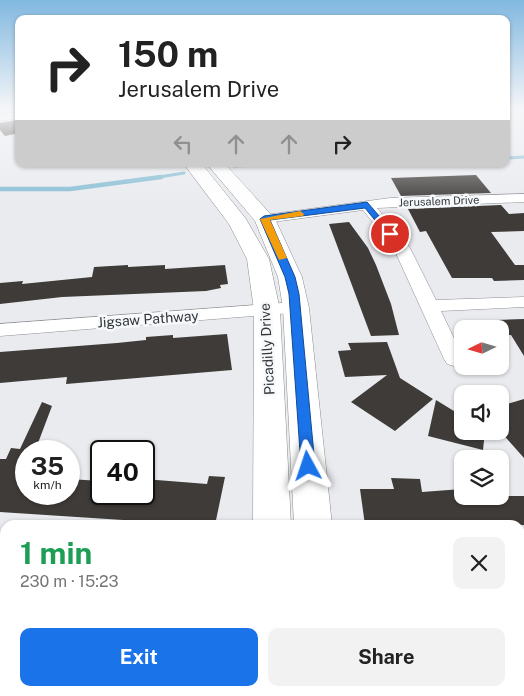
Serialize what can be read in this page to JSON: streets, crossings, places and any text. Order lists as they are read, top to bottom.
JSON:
{
  "streets": {
    "street": ["Jerusalem Drive", "Jigsaw Pathway", "Picadilly Drive"]
  },
  "crossings": [
    ["Jigsaw Pathway", "Picadilly Drive"]
  ],
  "north": "left",
  "page": {
    "turn": ["150 m", "Jerusalem Drive"],
    "speed": "35 km/h",
    "limit": "40",
    "heading": ["1 min", "230 m · 15:23"],
    "buttons": ["Exit", "Share"]
  }
}
